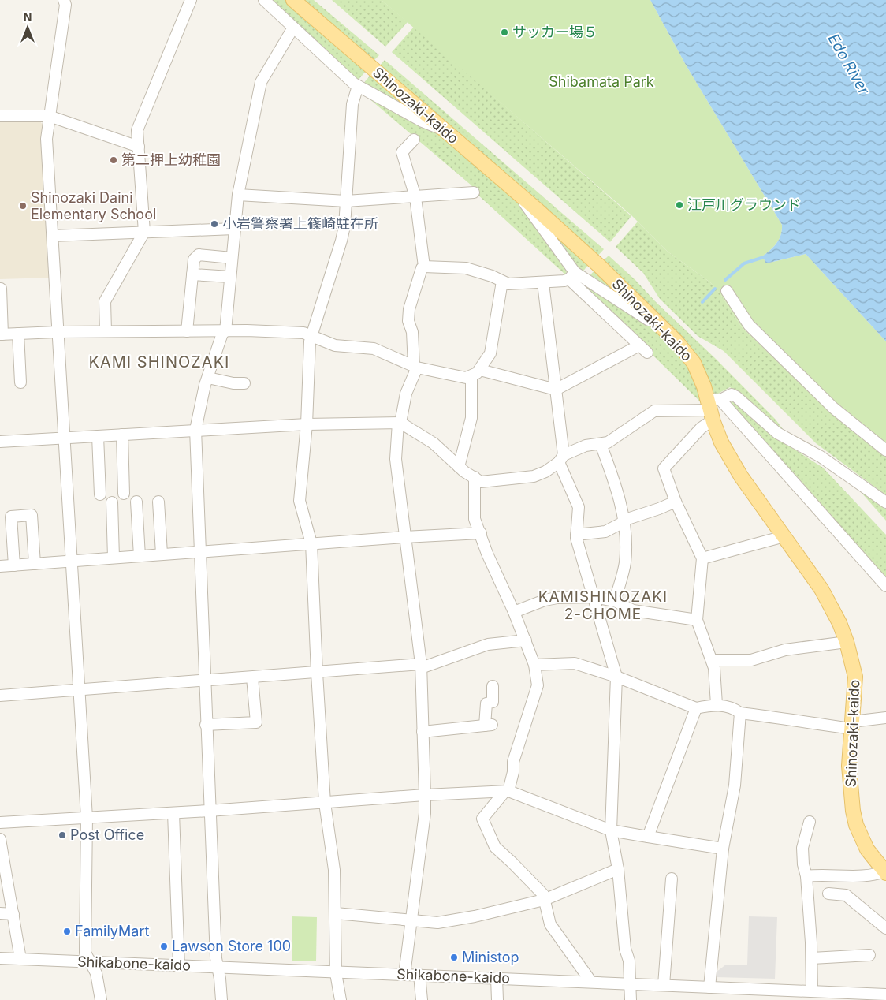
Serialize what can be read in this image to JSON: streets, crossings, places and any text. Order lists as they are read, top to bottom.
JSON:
{
  "streets": {
    "main road": ["Shinozaki-kaido"],
    "street": ["Shikabone-kaido"]
  },
  "districts": ["KAMI SHINOZAKI", "KAMISHINOZAKI 2-CHOME"],
  "water": ["Edo River"],
  "parks": ["Shibamata Park"],
  "places": [
    "サッカー場５",
    "第二押上幼稚園",
    "江戸川グラウンド",
    "Shinozaki Daini Elementary School",
    "小岩警察署上篠崎駐在所",
    "Post Office",
    "FamilyMart",
    "Lawson Store 100",
    "Ministop"
  ],
  "north": "top"
}
